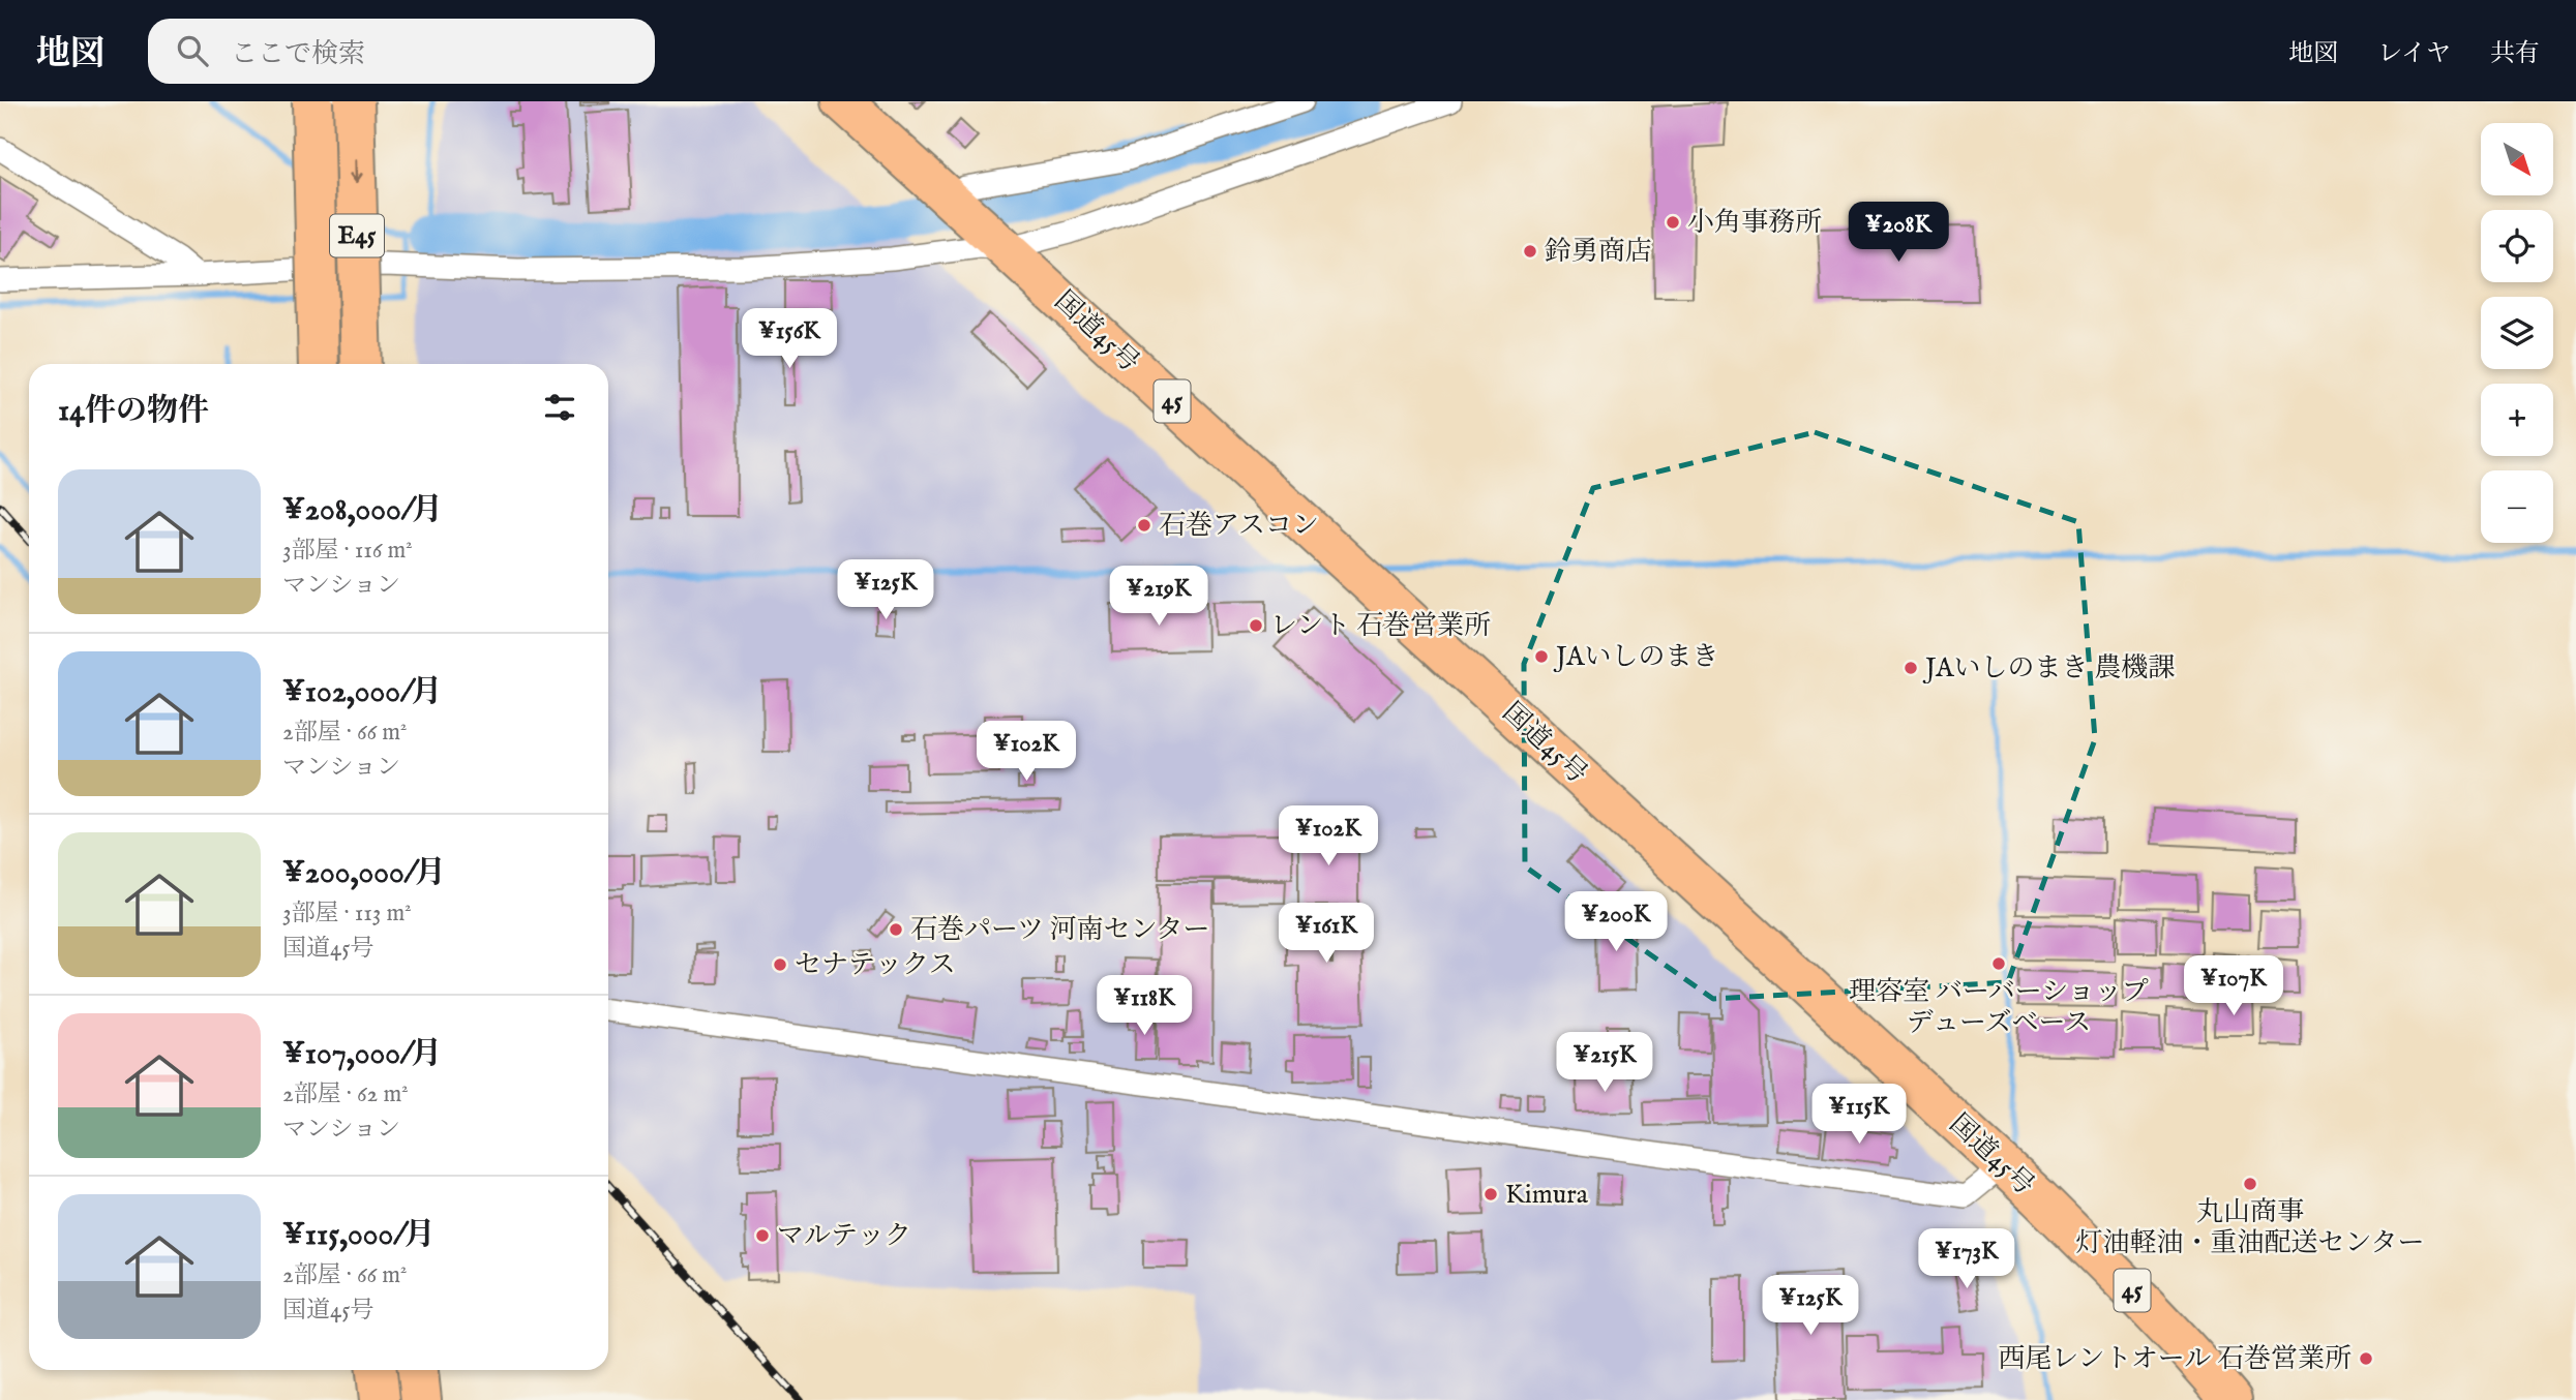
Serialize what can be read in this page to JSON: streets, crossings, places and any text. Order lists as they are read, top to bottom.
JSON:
{
  "streets": {
    "highway": ["E45", "国道45号", "45"]
  },
  "places": [
    "小角事務所",
    "鈴勇商店",
    "石巻アスコン",
    "レント 石巻営業所",
    "JAいしのまき",
    "JAいしのまき 農機課",
    "石巻パーツ 河南センター",
    "理容室 バーバーショップ デューズベース",
    "セナテックス",
    "丸山商事 灯油軽油・重油配送センター",
    "Kimura",
    "マルテック",
    "西尾レントオール 石巻営業所"
  ],
  "north": "bottom right",
  "page": {
    "header": "地図",
    "search": "ここで検索",
    "nav": ["地図", "レイヤ", "共有"],
    "map_buttons": ["+", "−"],
    "price": [
      "¥208K",
      "¥156K",
      "¥125K",
      "¥219K",
      "¥102K",
      "¥102K",
      "¥200K",
      "¥161K",
      "¥107K",
      "¥118K",
      "¥215K",
      "¥115K",
      "¥173K",
      "¥125K"
    ],
    "heading": "14件の物件",
    "list": [
      {
        "name": "¥208,000/月",
        "note": "3部屋 · 116 m² · マンション"
      },
      {
        "name": "¥102,000/月",
        "note": "2部屋 · 66 m² · マンション"
      },
      {
        "name": "¥200,000/月",
        "note": "3部屋 · 113 m² · 国道45号"
      },
      {
        "name": "¥107,000/月",
        "note": "2部屋 · 62 m² · マンション"
      },
      {
        "name": "¥115,000/月",
        "note": "2部屋 · 66 m² · 国道45号"
      }
    ]
  }
}
